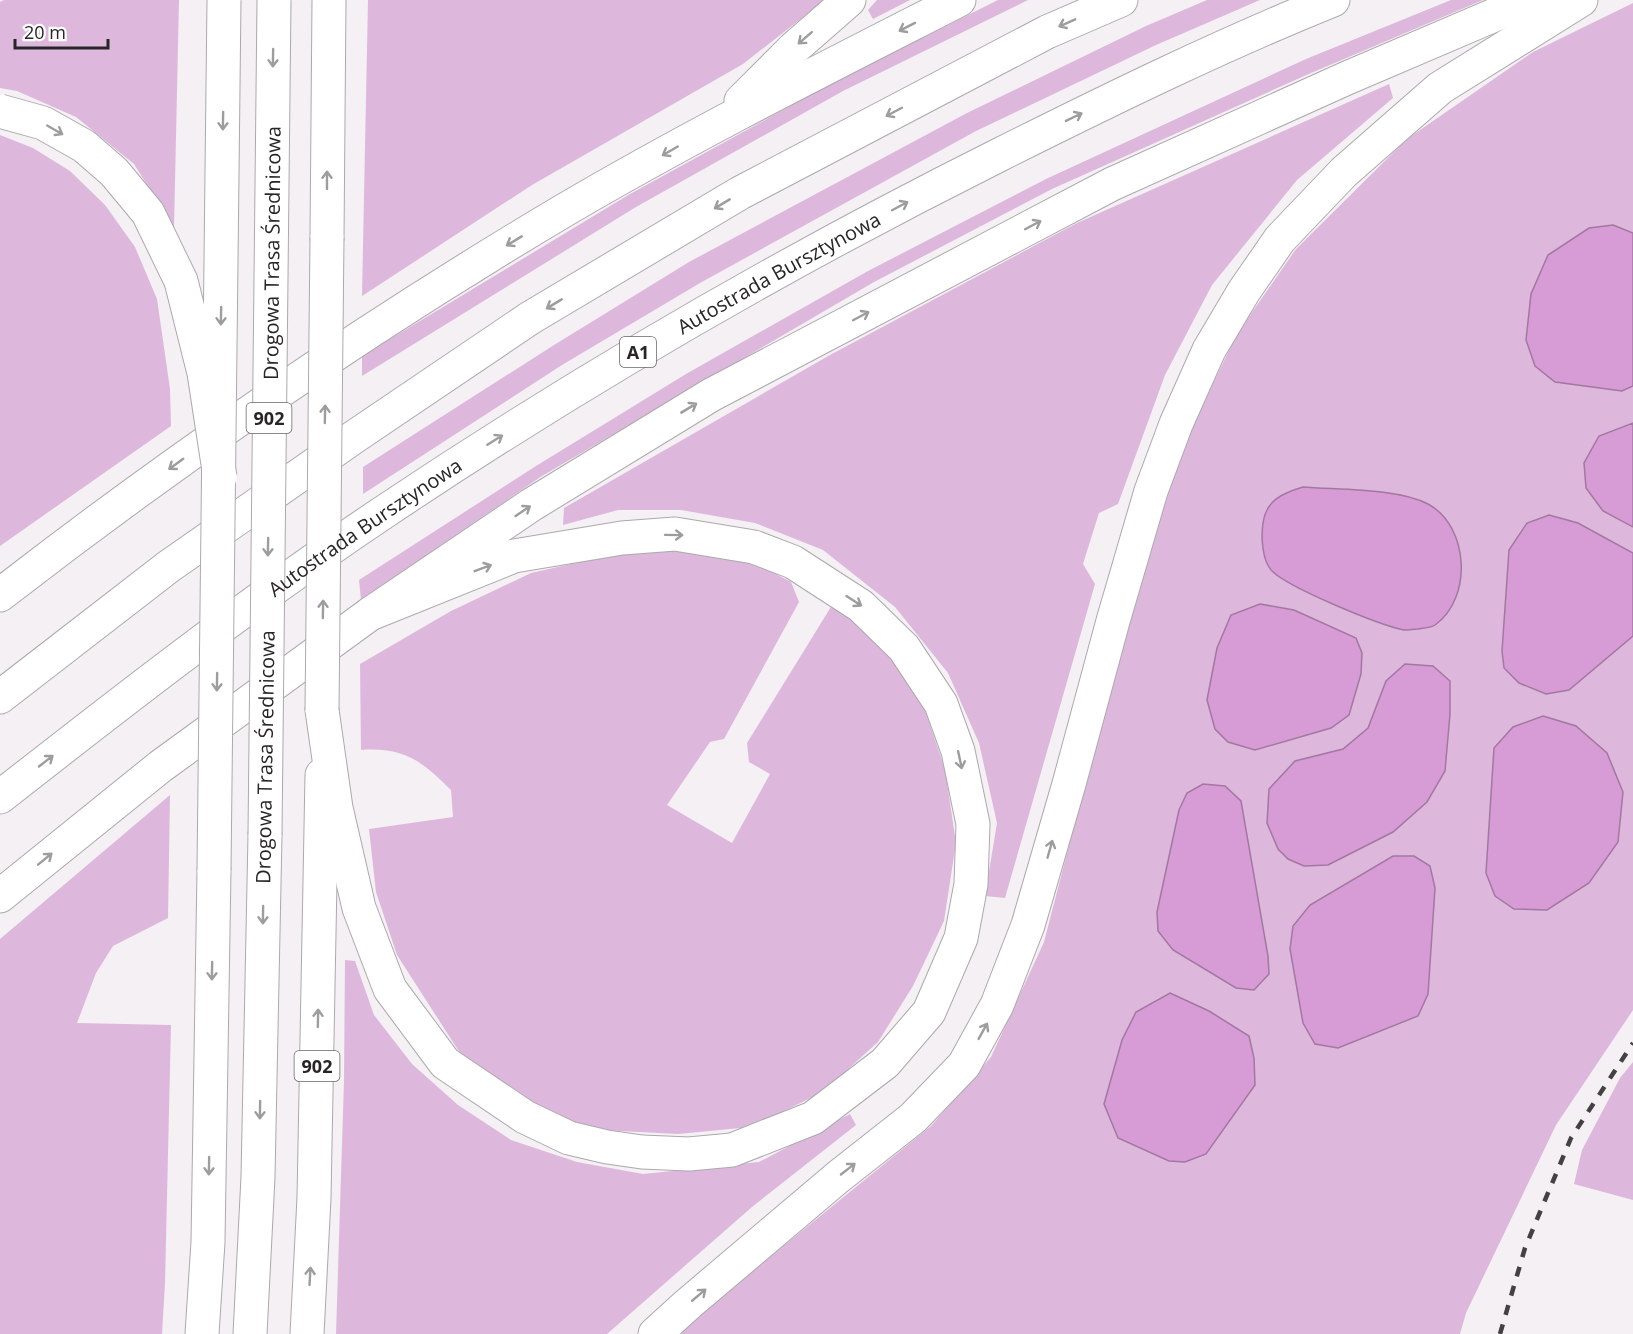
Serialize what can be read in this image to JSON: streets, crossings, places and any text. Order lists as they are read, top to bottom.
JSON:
{
  "streets": {
    "main road": [
      "Drogowa Trasa Średnicowa",
      "Autostrada Bursztynowa",
      "A1",
      "902"
    ]
  },
  "scale_bar": "20 m"
}
